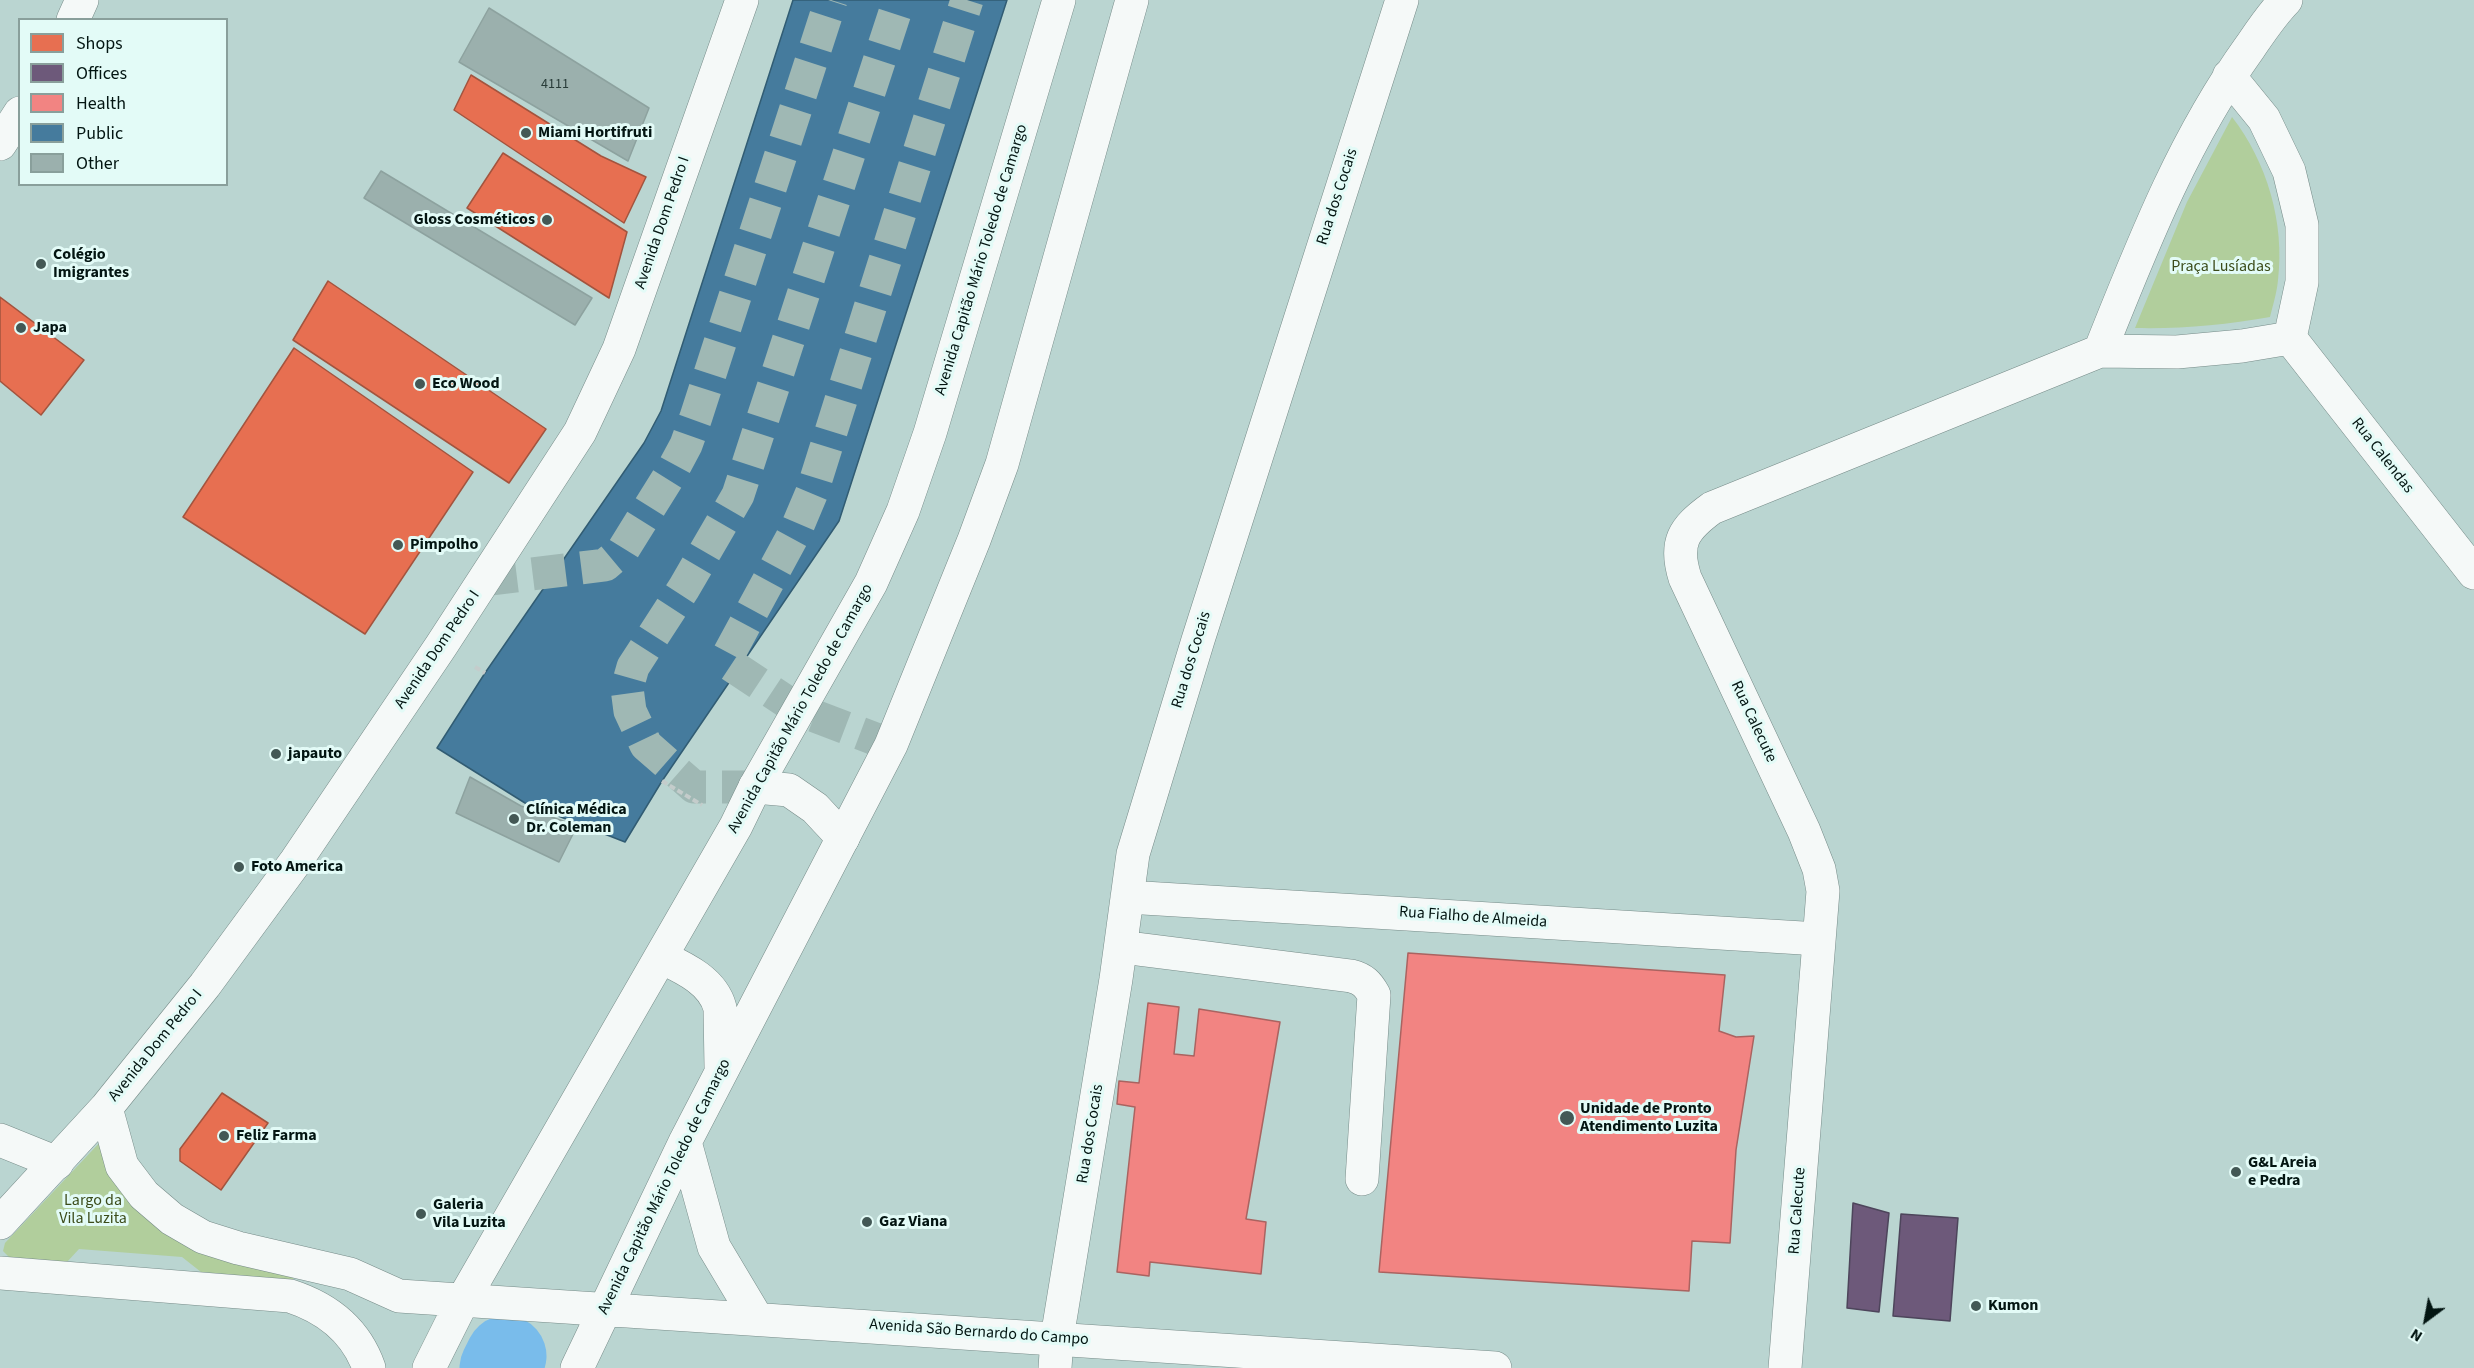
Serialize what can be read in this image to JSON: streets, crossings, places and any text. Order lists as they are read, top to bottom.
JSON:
{
  "streets": {
    "main road": [
      "Rua dos Cocais",
      "Avenida Dom Pedro I",
      "Avenida Capitão Mário Toledo de Camargo",
      "Rua Calendas",
      "Rua Calecute",
      "Rua Fialho de Almeida",
      "Avenida São Bernardo do Campo"
    ]
  },
  "crossings": [
    ["Rua dos Cocais", "Rua Fialho de Almeida"],
    ["Rua dos Cocais", "Avenida São Bernardo do Campo"],
    ["Avenida Capitão Mário Toledo de Camargo", "Avenida São Bernardo do Campo"],
    ["Rua Calecute", "Rua Fialho de Almeida"]
  ],
  "parks": ["Praça Lusíadas", "Largo da Vila Luzita"],
  "places": [
    "Miami Hortifruti",
    "Gloss Cosméticos",
    "Colégio Imigrantes",
    "Japa",
    "Eco Wood",
    "Pimpolho",
    "japauto",
    "Clínica Médica Dr. Coleman",
    "Foto America",
    "Unidade de Pronto Atendimento Luzita",
    "Feliz Farma",
    "G&L Areia e Pedra",
    "Galeria Vila Luzita",
    "Gaz Viana",
    "Kumon"
  ],
  "house_numbers": ["4111"],
  "legend": [
    "Shops",
    "Offices",
    "Health",
    "Public",
    "Other"
  ],
  "north": "bottom left"
}
